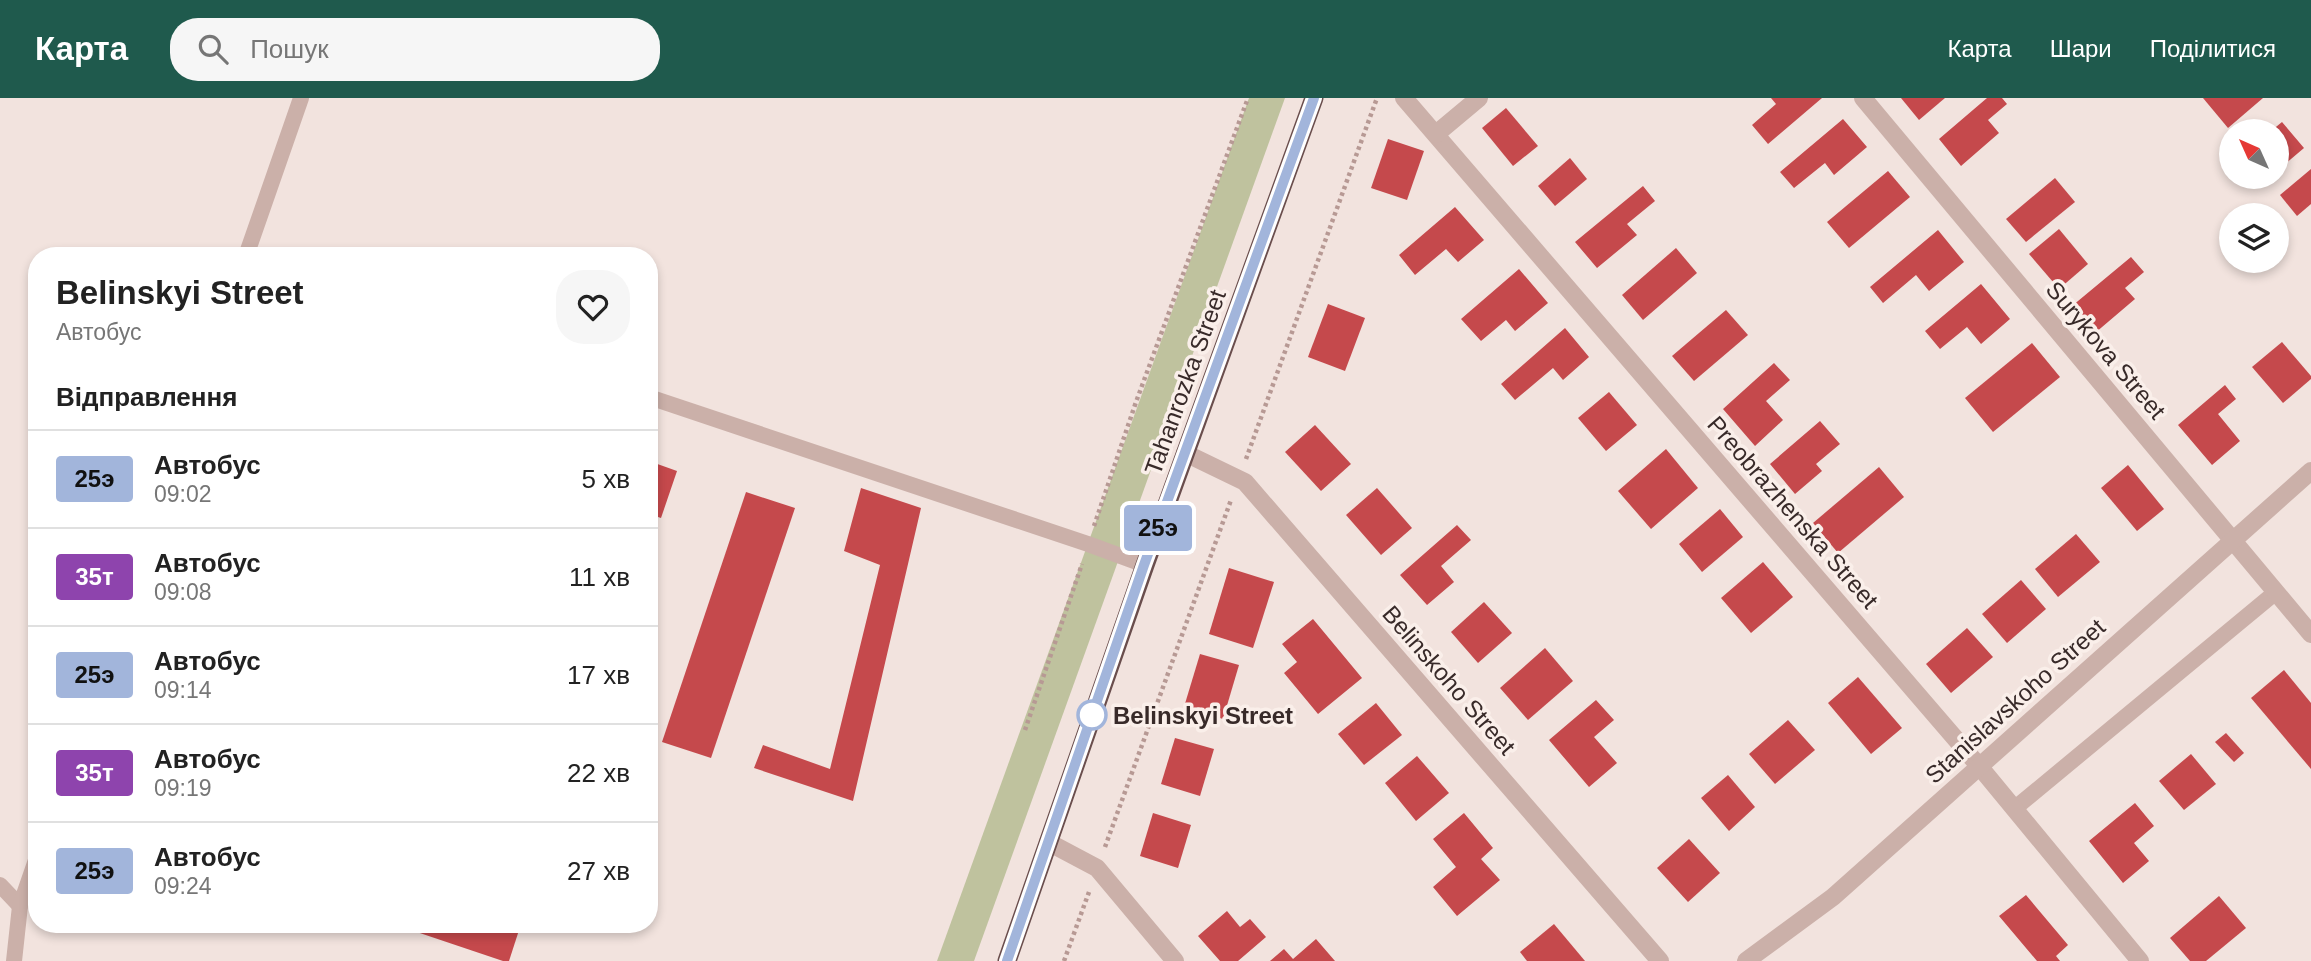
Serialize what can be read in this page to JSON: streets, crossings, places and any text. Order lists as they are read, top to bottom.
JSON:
{
  "streets": {
    "highway": ["Tahanrozka Street"],
    "street": [
      "Surykova Street",
      "Preobrazhenska Street",
      "Belinskoho Street",
      "Stanislavskoho Street"
    ]
  },
  "crossings": [
    ["Surykova Street", "Stanislavskoho Street"],
    ["Tahanrozka Street", "Belinskoho Street"],
    ["Preobrazhenska Street", "Stanislavskoho Street"]
  ],
  "places": ["Belinskyi Street"],
  "lines": ["bus line 25э"],
  "north": "top left",
  "page": {
    "header": "Карта",
    "search": "Пошук",
    "nav": ["Карта", "Шари", "Поділитися"],
    "on_map": "25э",
    "heading": [
      ["Belinskyi Street", "Автобус"],
      "Відправлення"
    ],
    "list": [
      {
        "mark": "25э",
        "name": "Автобус",
        "note": "09:02",
        "value": "5 хв"
      },
      {
        "mark": "35т",
        "name": "Автобус",
        "note": "09:08",
        "value": "11 хв"
      },
      {
        "mark": "25э",
        "name": "Автобус",
        "note": "09:14",
        "value": "17 хв"
      },
      {
        "mark": "35т",
        "name": "Автобус",
        "note": "09:19",
        "value": "22 хв"
      },
      {
        "mark": "25э",
        "name": "Автобус",
        "note": "09:24",
        "value": "27 хв"
      }
    ]
  }
}
